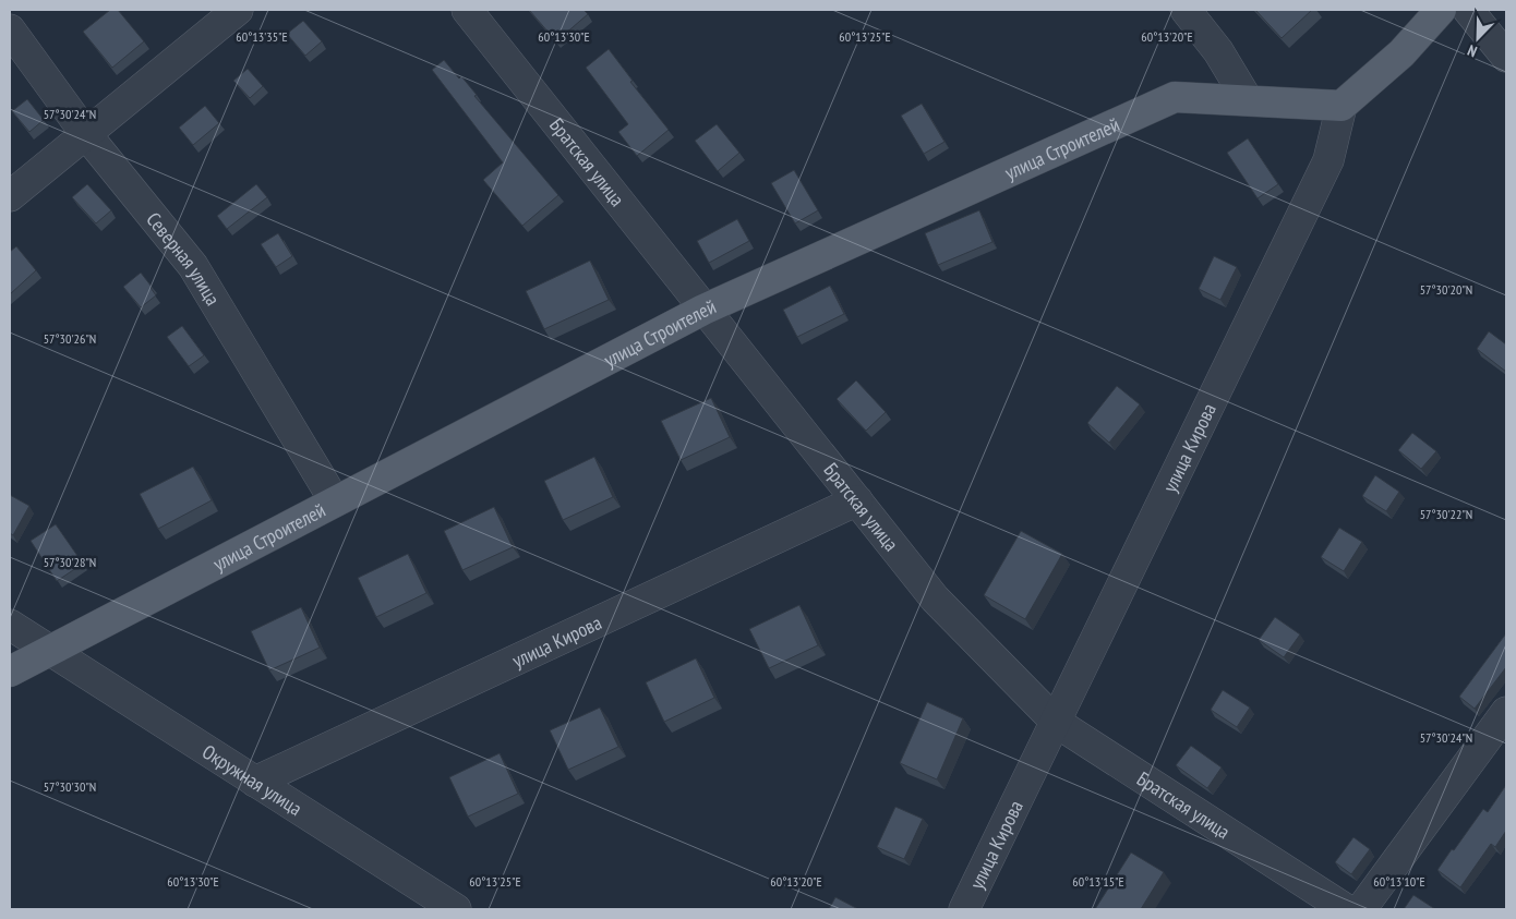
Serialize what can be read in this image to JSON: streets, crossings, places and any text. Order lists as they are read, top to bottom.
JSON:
{
  "streets": {
    "main road": ["улица Строителей"],
    "street": [
      "Братская улица",
      "Северная улица",
      "улица Кирова",
      "Окружная улица"
    ]
  },
  "crossings": [
    ["улица Строителей", "Братская улица"],
    ["улица Строителей", "Северная улица"],
    ["улица Строителей", "улица Кирова"],
    ["улица Строителей", "Окружная улица"],
    ["Братская улица", "улица Кирова"],
    ["улица Кирова", "Окружная улица"]
  ],
  "north": "bottom left",
  "coordinates": [
    "60°13'35\"E",
    "60°13'30\"E",
    "60°13'25\"E",
    "60°13'20\"E",
    "57°30'24\"N",
    "57°30'20\"N",
    "57°30'26\"N",
    "57°30'22\"N",
    "57°30'28\"N",
    "57°30'30\"N",
    "60°13'15\"E",
    "60°13'10\"E"
  ]
}
